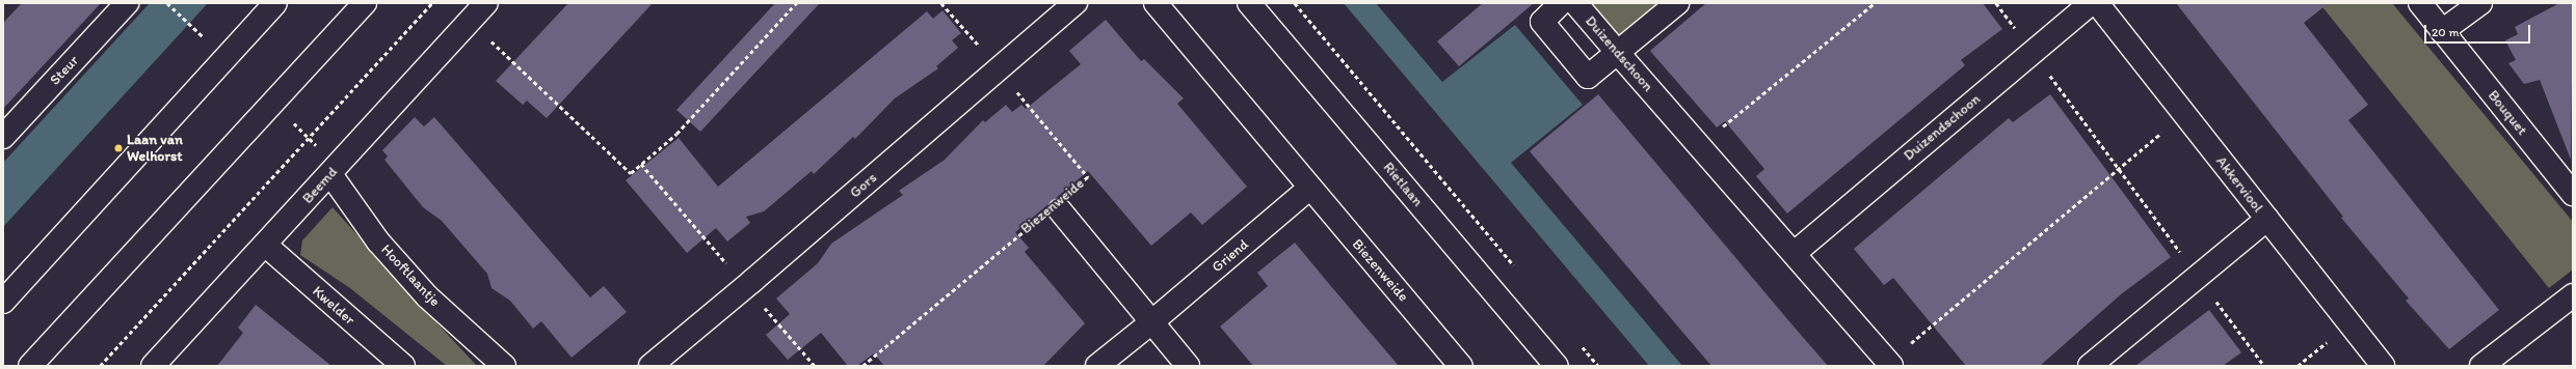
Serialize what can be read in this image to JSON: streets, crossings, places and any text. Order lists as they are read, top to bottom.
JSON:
{
  "streets": {
    "street": [
      "Duizendschoon",
      "Steur",
      "Bouquet",
      "Rietlaan",
      "Akkerviool",
      "Beemd",
      "Gors",
      "Biezenweide",
      "Griend",
      "Hooftlaantje",
      "Kwelder"
    ]
  },
  "crossings": [
    ["Beemd", "Hooftlaantje"],
    ["Beemd", "Kwelder"],
    ["Gors", "Biezenweide"],
    ["Biezenweide", "Griend"]
  ],
  "places": ["Laan van Welhorst"],
  "scale_bar": "20 m"
}
